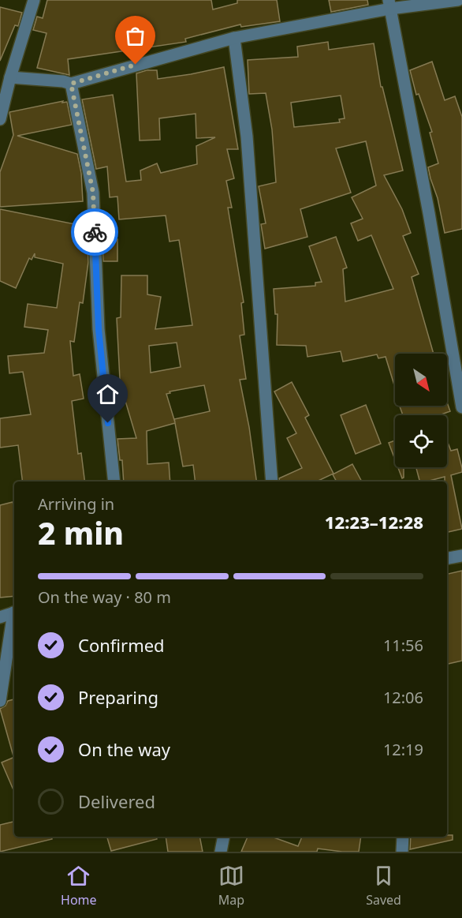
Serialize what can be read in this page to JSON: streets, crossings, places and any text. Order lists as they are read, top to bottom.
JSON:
{
  "north": "bottom right",
  "page": {
    "heading": ["2 min", "Arriving in", "12:23–12:28"],
    "bar": "On the way · 80 m",
    "list": [
      ["Confirmed", "11:56"],
      ["Preparing", "12:06"],
      ["On the way", "12:19"],
      "Delivered"
    ],
    "tabs": ["Home", "Map", "Saved"]
  }
}
